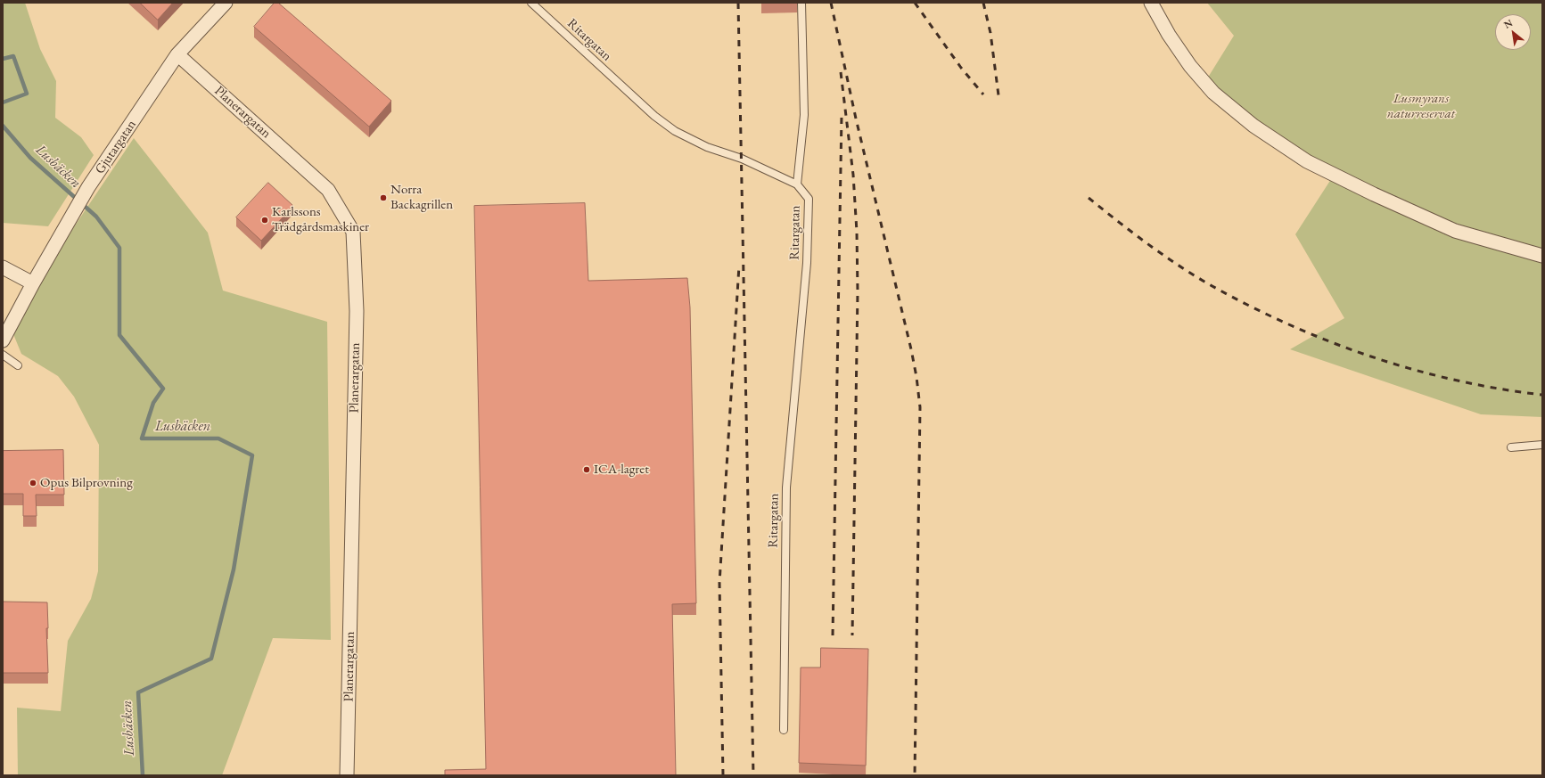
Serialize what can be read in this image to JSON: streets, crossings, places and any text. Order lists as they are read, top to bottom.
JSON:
{
  "streets": {
    "street": ["Planerargatan", "Gjutargatan"],
    "lane": ["Ritargatan"]
  },
  "crossings": [
    ["Planerargatan", "Gjutargatan"]
  ],
  "water": ["Lusbäcken"],
  "parks": ["Lusmyrans naturreservat"],
  "places": [
    "Norra Backagrillen",
    "Karlssons Trädgårdsmaskiner",
    "ICA-lagret",
    "Opus Bilprovning"
  ],
  "north": "top left"
}
